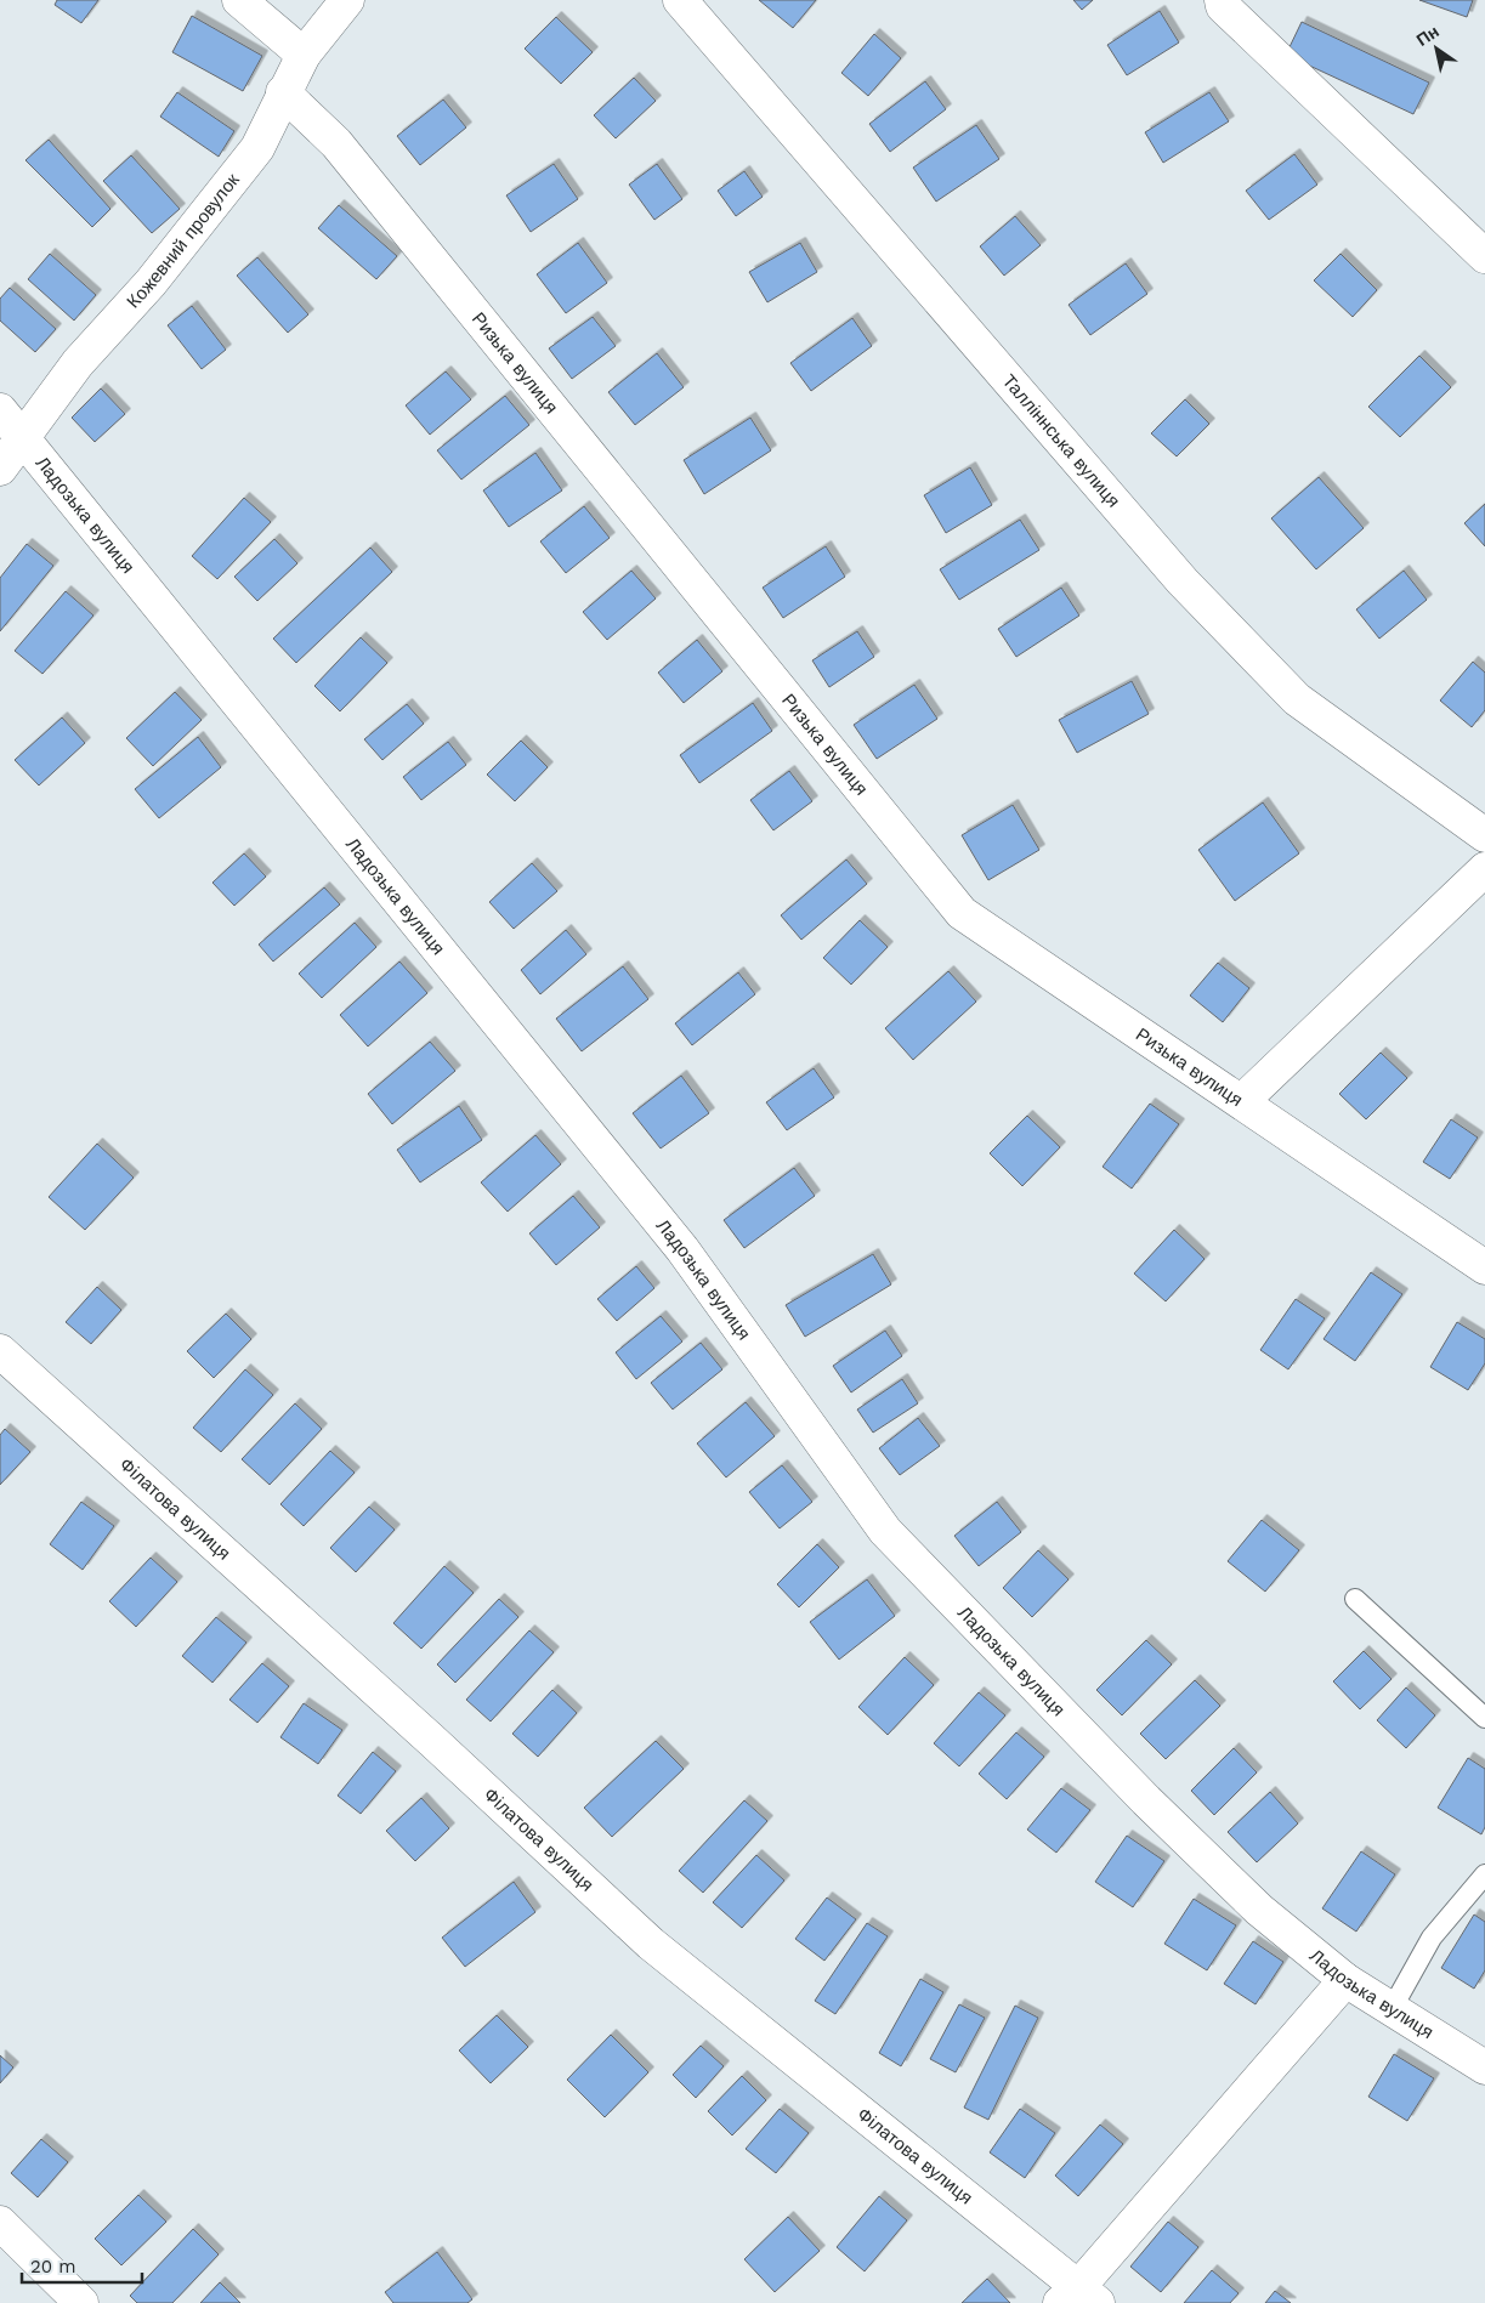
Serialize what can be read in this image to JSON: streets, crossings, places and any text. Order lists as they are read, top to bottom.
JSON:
{
  "streets": {
    "street": [
      "Кожевний провулок",
      "Ризька вулиця",
      "Талліннська вулиця",
      "Ладозька вулиця",
      "Філатова вулиця"
    ]
  },
  "crossings": [
    ["Кожевний провулок", "Ризька вулиця"],
    ["Кожевний провулок", "Ладозька вулиця"]
  ],
  "scale_bar": "20 m",
  "north": "top left"
}
